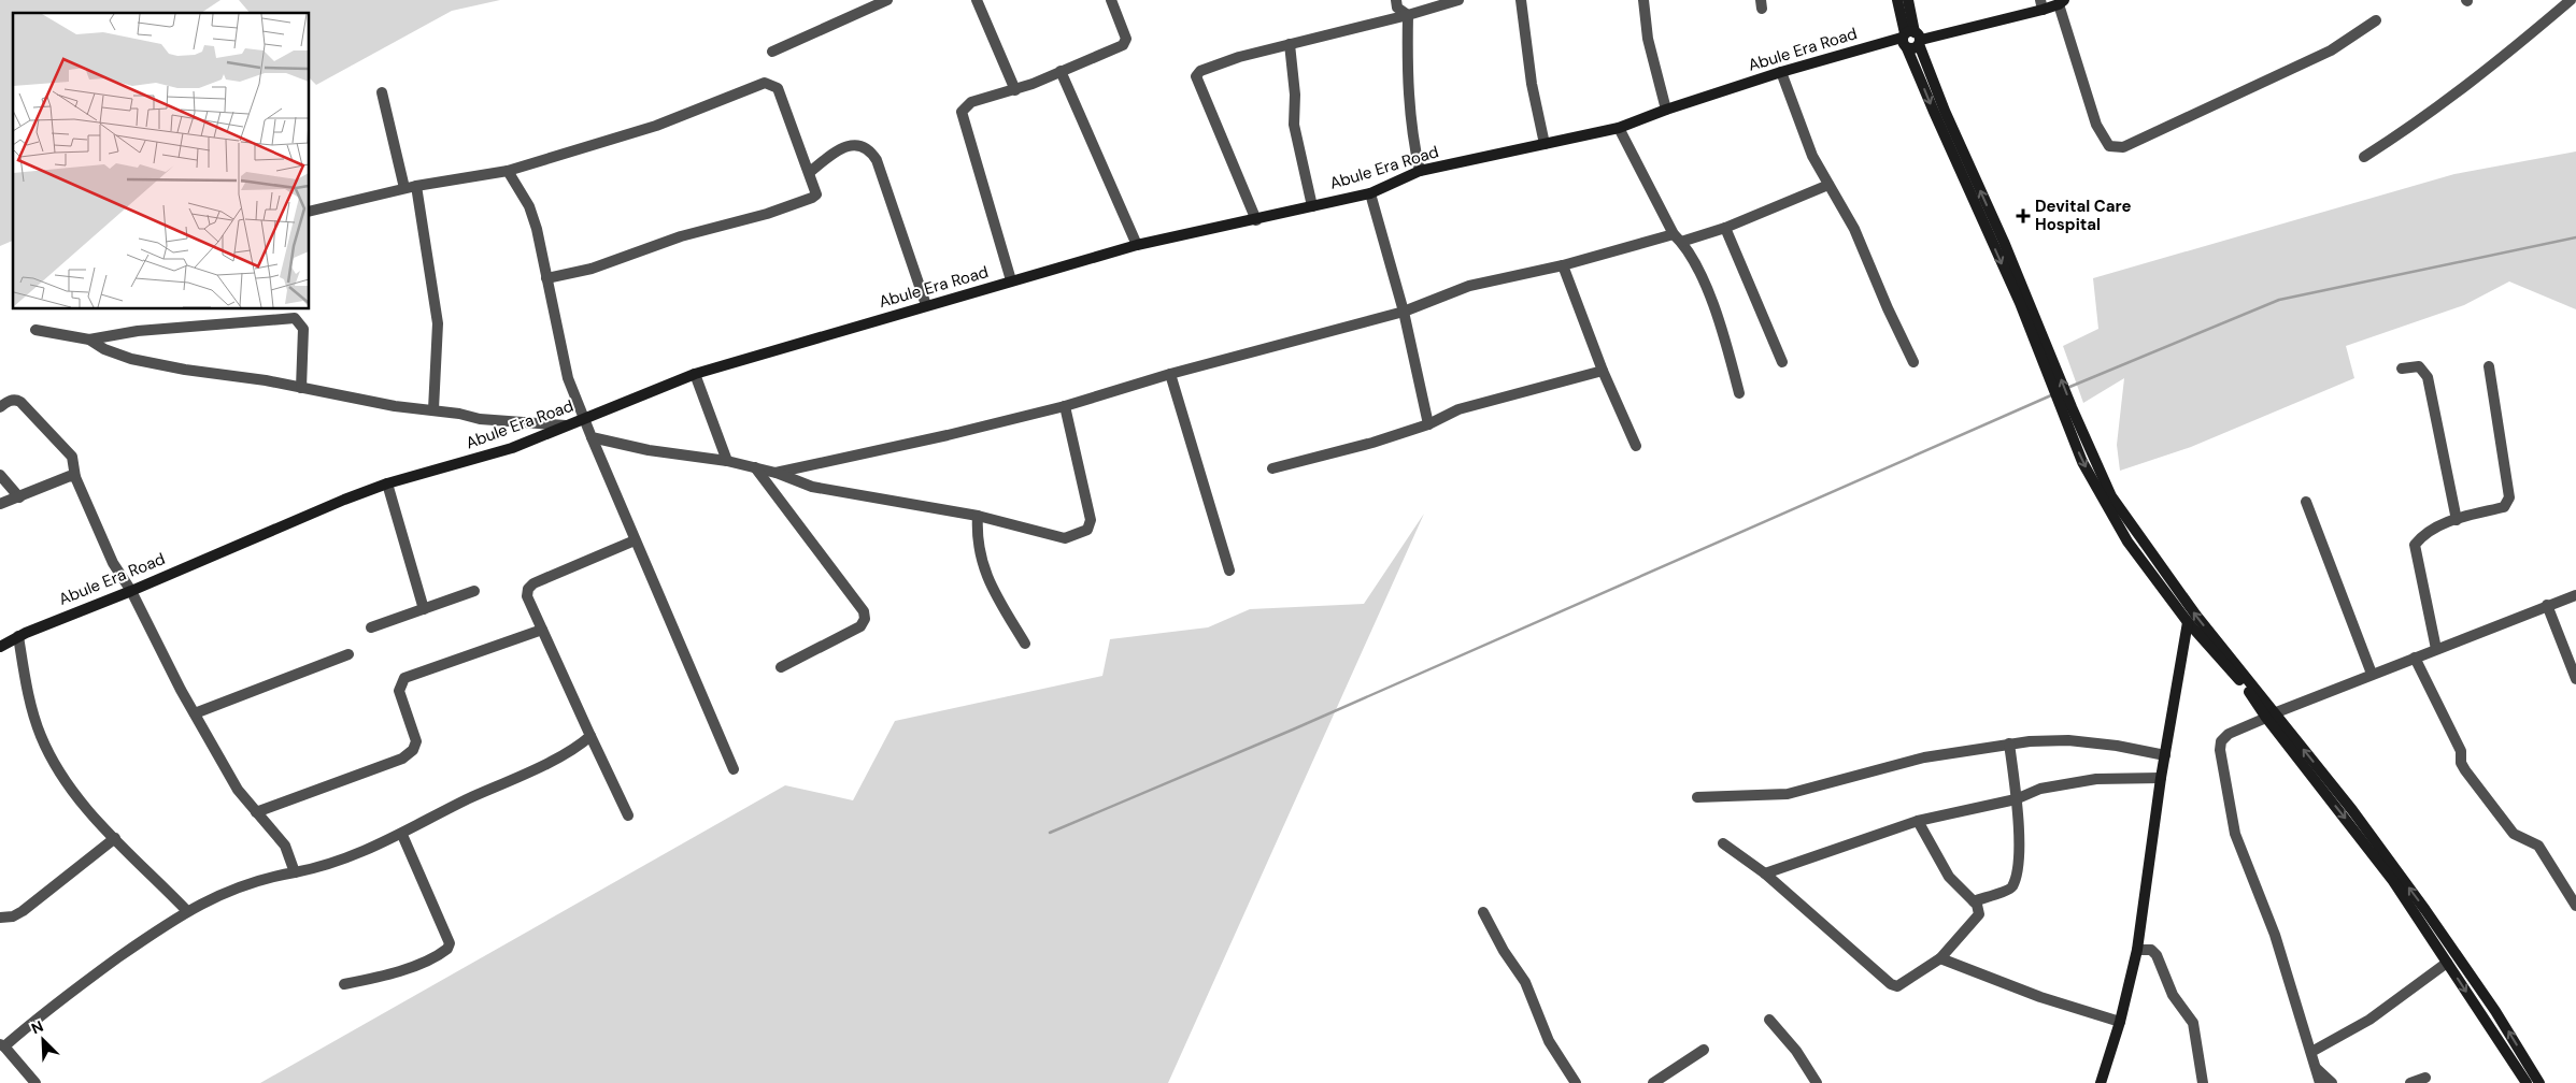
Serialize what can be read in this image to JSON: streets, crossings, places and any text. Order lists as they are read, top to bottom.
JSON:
{
  "streets": {
    "street": ["Abule Era Road"]
  },
  "places": {
    "health": ["Devital Care Hospital"]
  },
  "north": "top left"
}
